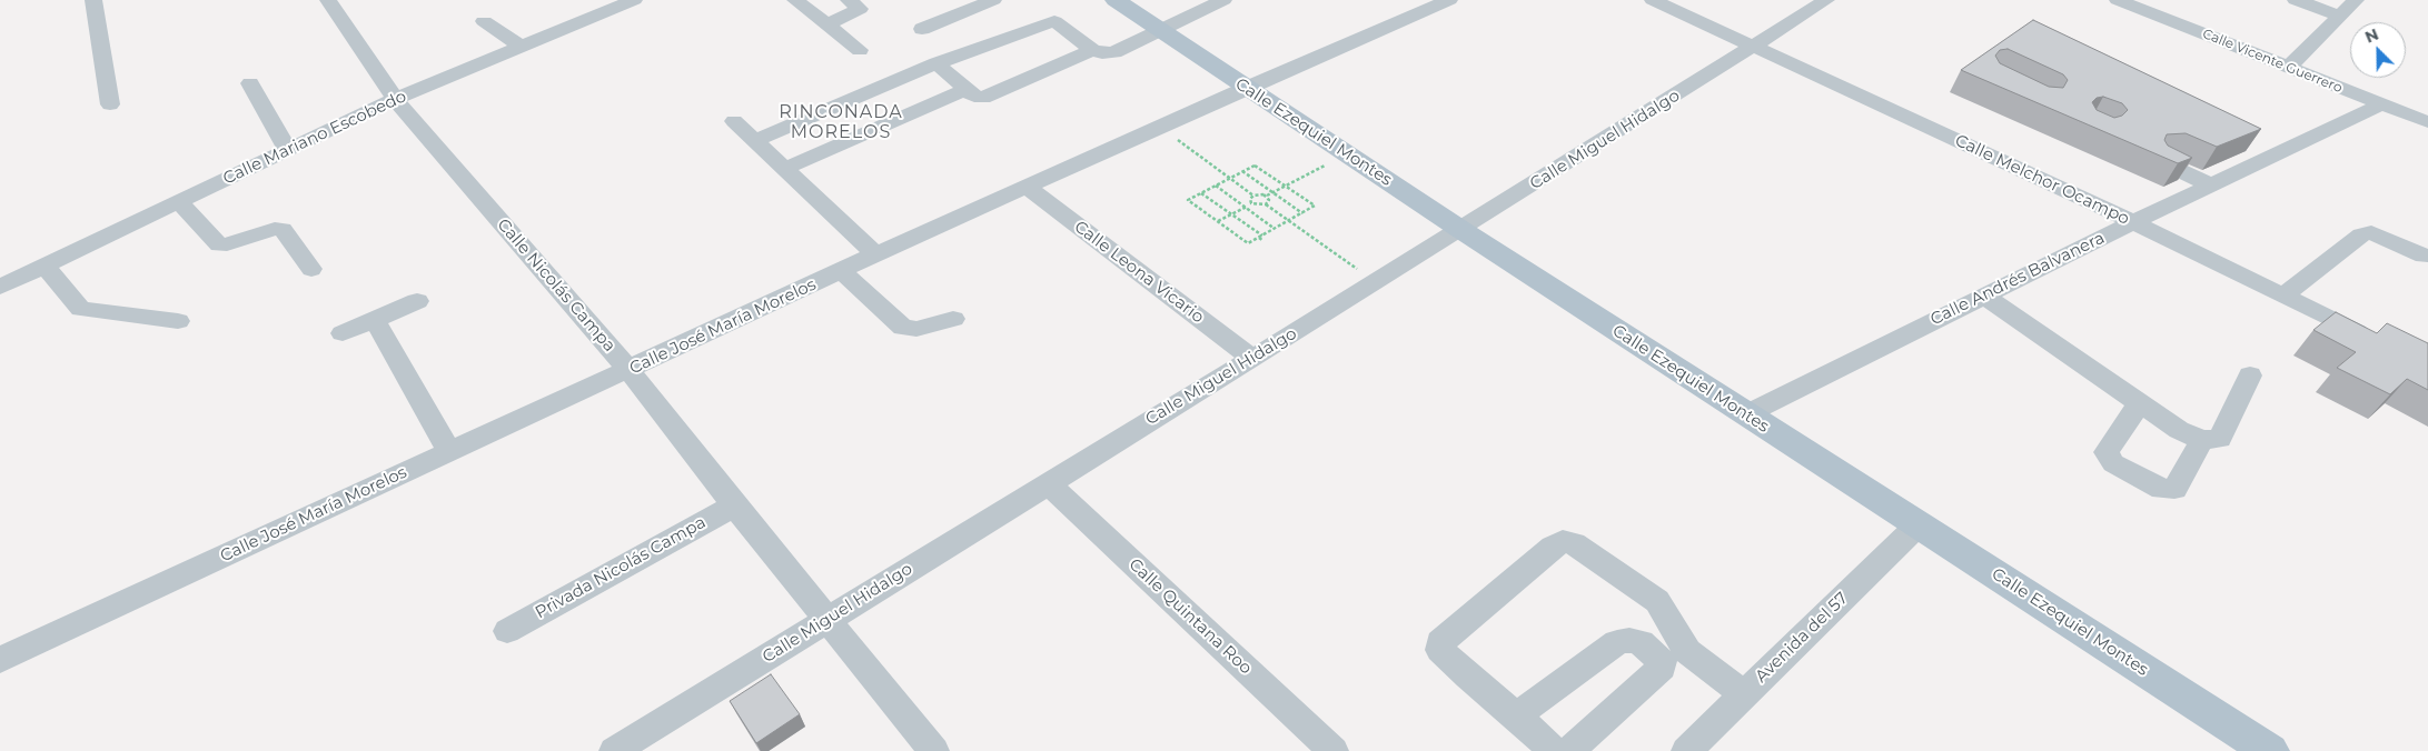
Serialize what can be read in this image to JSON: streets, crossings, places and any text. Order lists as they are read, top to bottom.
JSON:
{
  "streets": {
    "main road": ["Calle Ezequiel Montes"],
    "street": [
      "Calle Vicente Guerrero",
      "Calle Mariano Escobedo",
      "Calle Miguel Hidalgo",
      "Calle Melchor Ocampo",
      "Calle Leona Vicario",
      "Calle Andrés Balvanera",
      "Calle Nicolás Campa",
      "Calle José María Morelos",
      "Privada Nicolás Campa",
      "Calle Quintana Roo",
      "Avenida del 57"
    ]
  },
  "crossings": [
    ["Calle Vicente Guerrero", "Calle Andrés Balvanera"],
    ["Calle Ezequiel Montes", "Calle Miguel Hidalgo"],
    ["Calle Ezequiel Montes", "Calle Andrés Balvanera"],
    ["Calle Ezequiel Montes", "Calle José María Morelos"],
    ["Calle Ezequiel Montes", "Avenida del 57"],
    ["Calle Mariano Escobedo", "Calle Nicolás Campa"],
    ["Calle Miguel Hidalgo", "Calle Melchor Ocampo"],
    ["Calle Miguel Hidalgo", "Calle Leona Vicario"],
    ["Calle Miguel Hidalgo", "Calle Nicolás Campa"],
    ["Calle Miguel Hidalgo", "Calle Quintana Roo"],
    ["Calle Melchor Ocampo", "Calle Andrés Balvanera"],
    ["Calle Leona Vicario", "Calle José María Morelos"],
    ["Calle Nicolás Campa", "Calle José María Morelos"],
    ["Calle Nicolás Campa", "Privada Nicolás Campa"]
  ],
  "districts": ["RINCONADA MORELOS"],
  "north": "top left"
}
